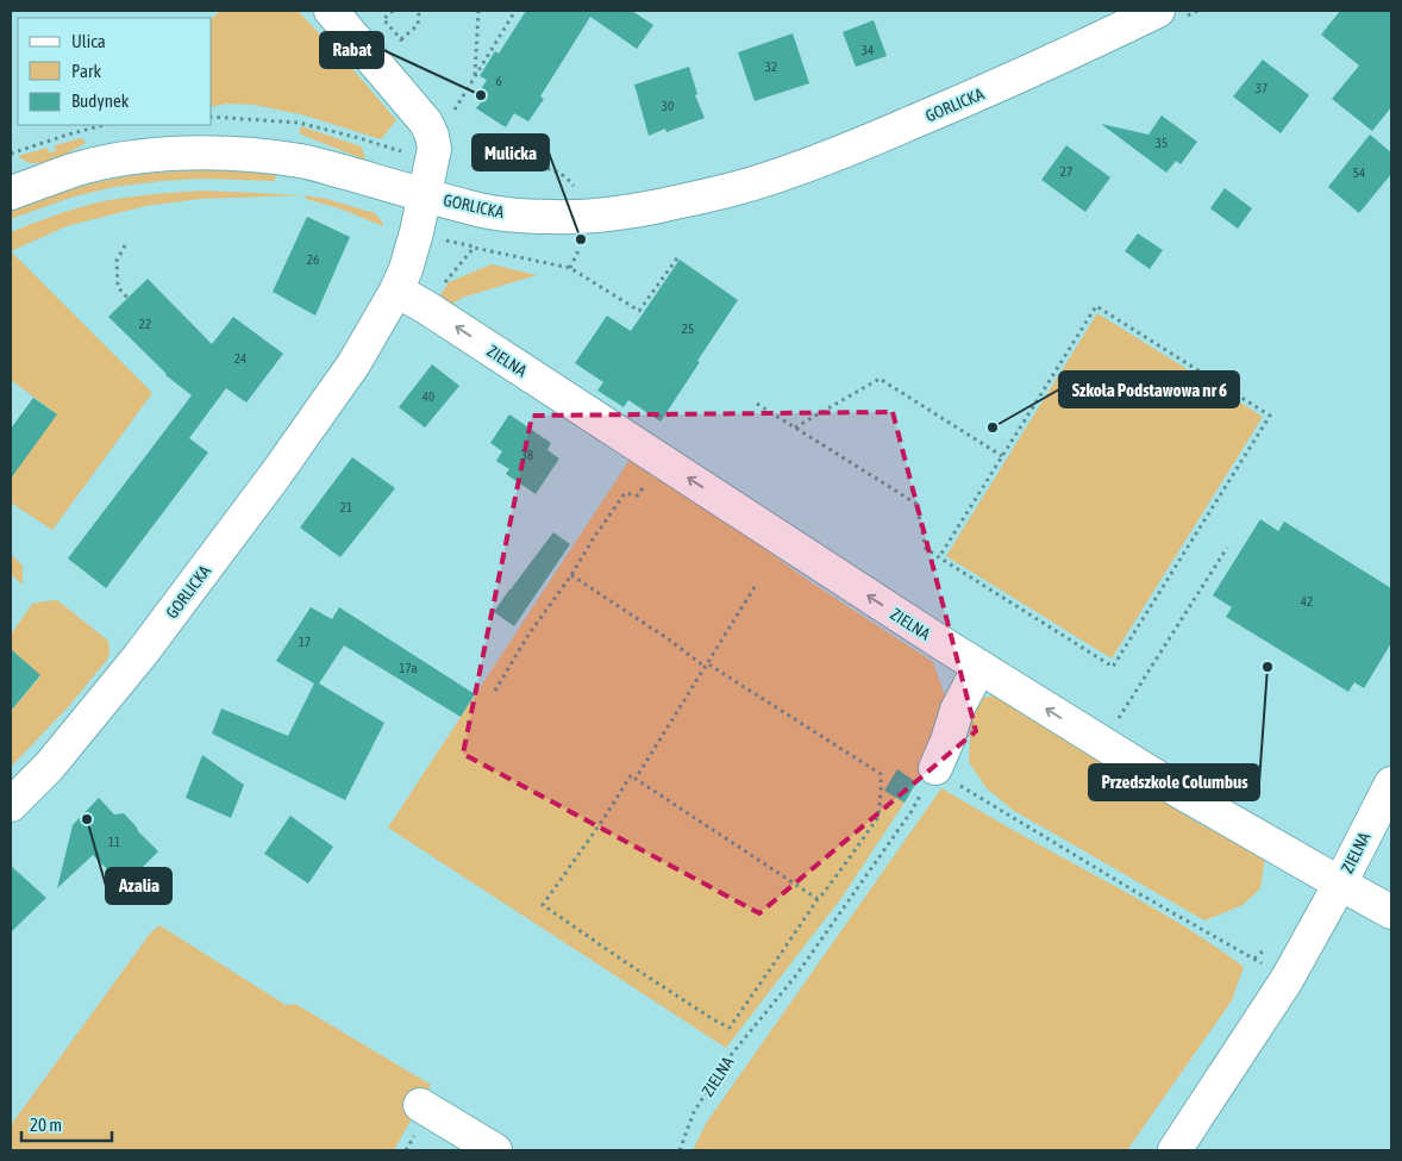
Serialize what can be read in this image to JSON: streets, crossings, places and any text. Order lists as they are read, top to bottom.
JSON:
{
  "streets": {
    "street": ["GORLICKA", "ZIELNA"]
  },
  "crossings": [
    ["GORLICKA", "ZIELNA"]
  ],
  "one_way": ["ZIELNA"],
  "places": [
    "Rabat",
    "Mulicka",
    "Szkoła Podstawowa nr 6",
    "Przedszkole Columbus",
    "Azalia"
  ],
  "house_numbers": [
    "34",
    "32",
    "6",
    "37",
    "30",
    "35",
    "27",
    "54",
    "26",
    "22",
    "25",
    "24",
    "40",
    "38",
    "21",
    "42",
    "17",
    "17a",
    "11"
  ],
  "legend": ["Ulica", "Park", "Budynek"],
  "scale_bar": "20 m"
}
